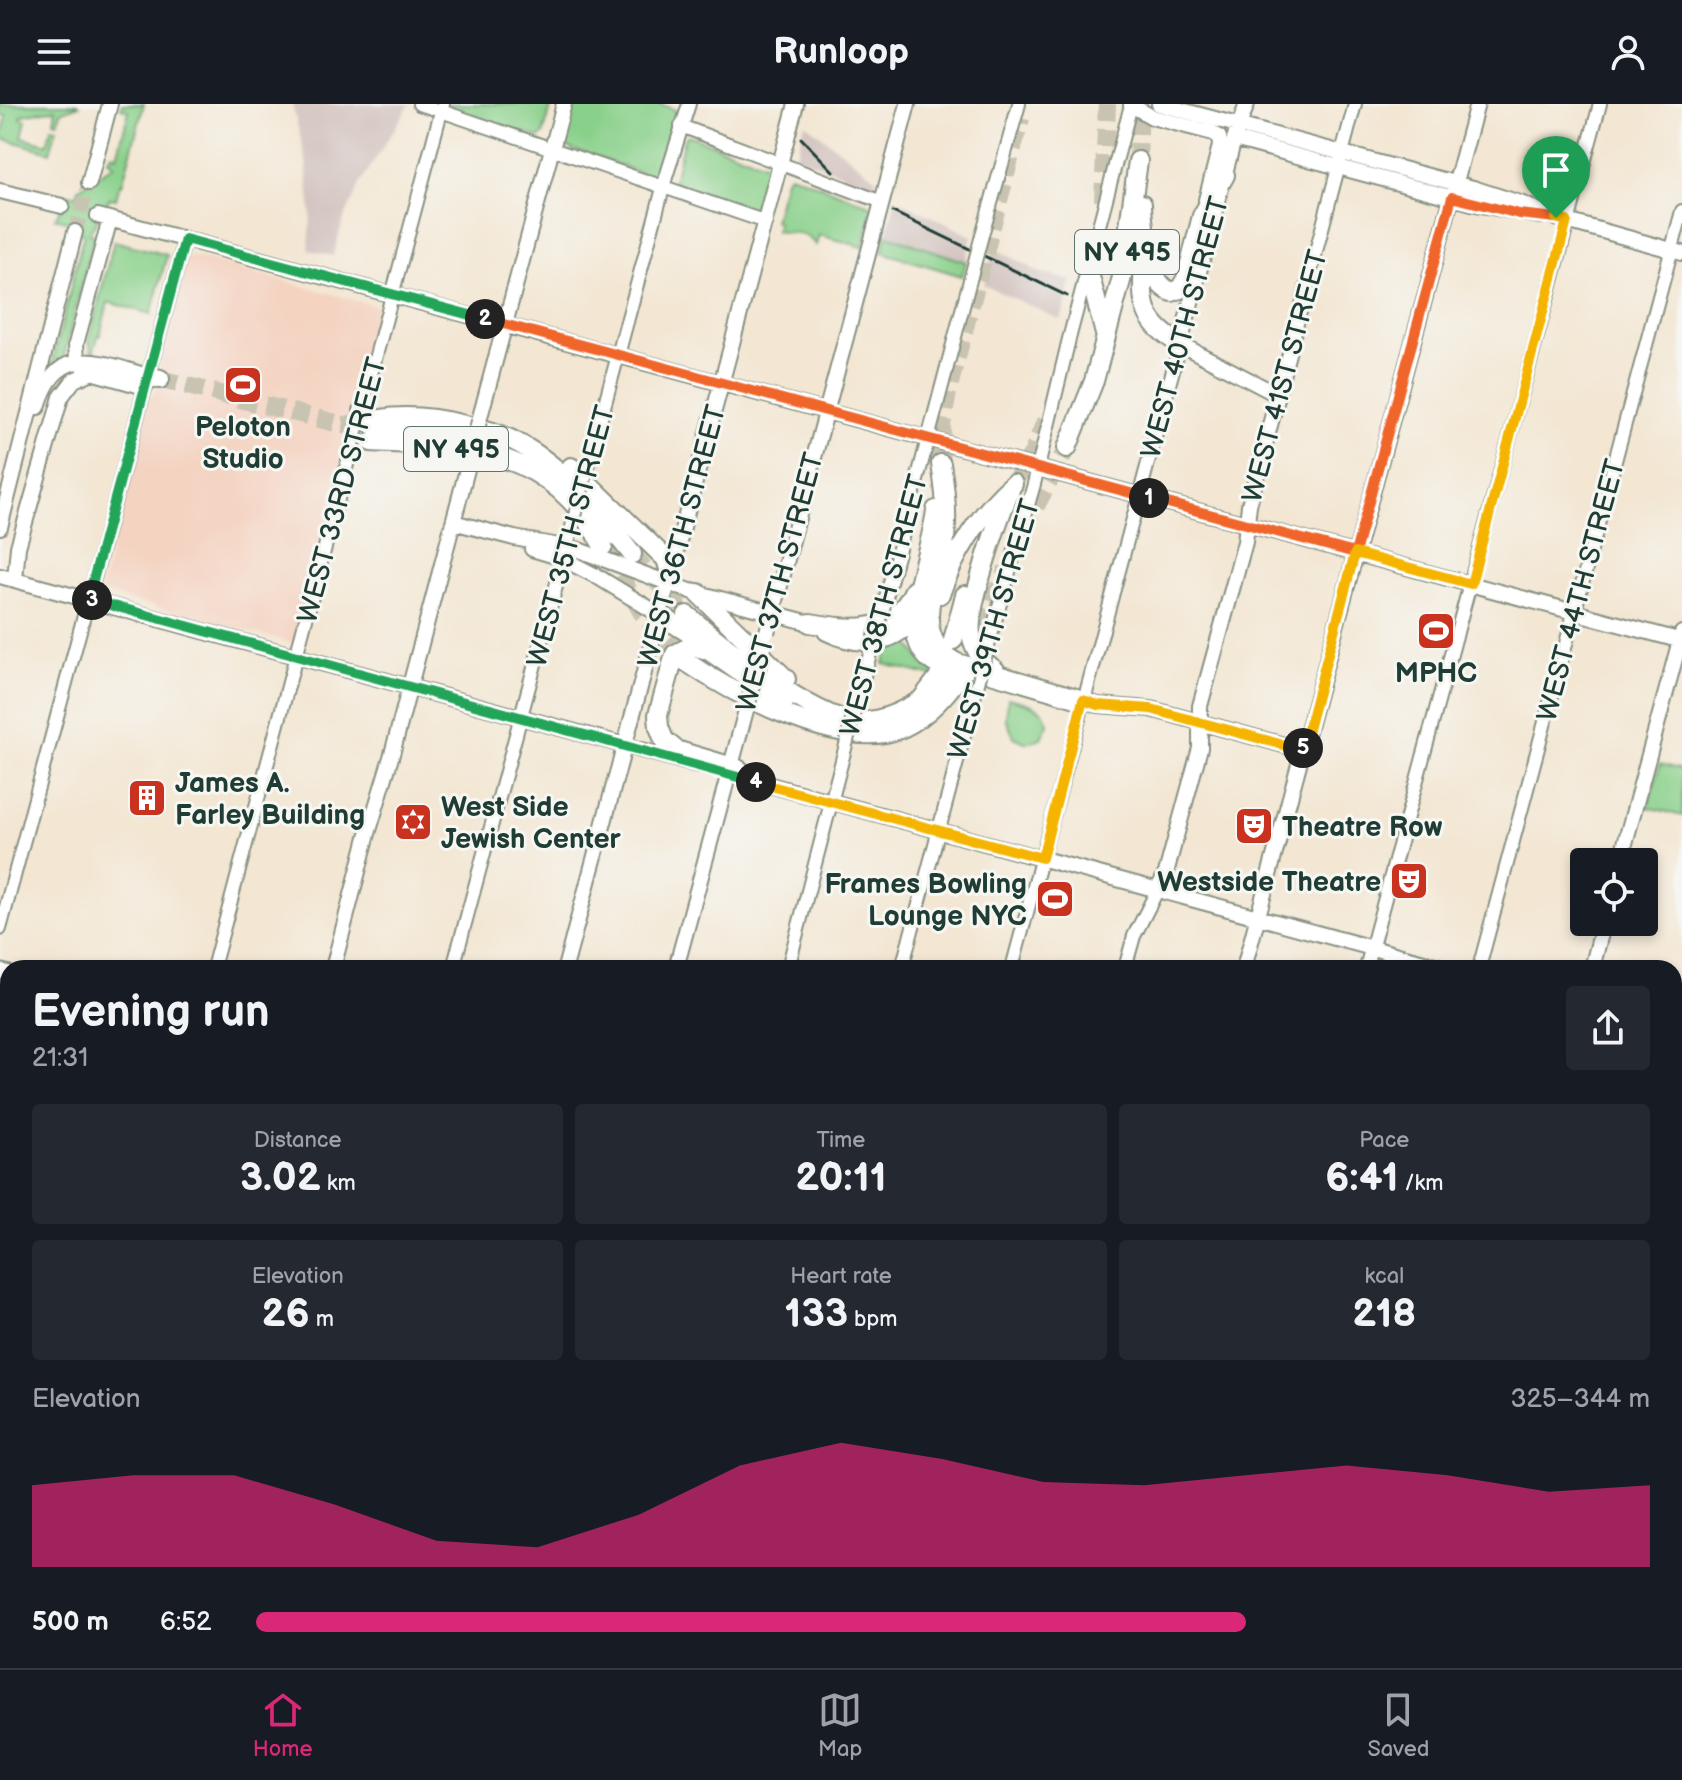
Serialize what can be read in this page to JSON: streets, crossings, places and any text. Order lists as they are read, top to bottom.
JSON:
{
  "streets": {
    "highway": ["NY 495"],
    "main road": [
      "WEST 40TH STREET",
      "WEST 41ST STREET",
      "WEST 36TH STREET",
      "WEST 37TH STREET"
    ],
    "street": [
      "WEST 33RD STREET",
      "WEST 35TH STREET",
      "WEST 44TH STREET",
      "WEST 38TH STREET",
      "WEST 39TH STREET"
    ]
  },
  "crossings": [
    ["NY 495", "WEST 33RD STREET"]
  ],
  "places": {
    "sports": ["Peloton Studio", "MPHC", "Frames Bowling Lounge NYC"],
    "building": ["James A. Farley Building"],
    "synagogue": ["West Side Jewish Center"],
    "theatre": ["Theatre Row", "Westside Theatre"]
  },
  "page": {
    "header": "Runloop",
    "pins": [
      "2",
      "1",
      "3",
      "5",
      "4"
    ],
    "heading": ["Evening run", "21:31"],
    "stats": [
      ["Distance", "3.02 km"],
      ["Time", "20:11"],
      ["Pace", "6:41 /km"],
      ["Elevation", "26 m"],
      ["Heart rate", "133 bpm"],
      ["kcal", "218"]
    ],
    "chart": ["Elevation", "325–344 m"],
    "list": [
      {
        "name": "500 m",
        "note": "6:52"
      }
    ],
    "tabs": ["Home", "Map", "Saved"]
  }
}
